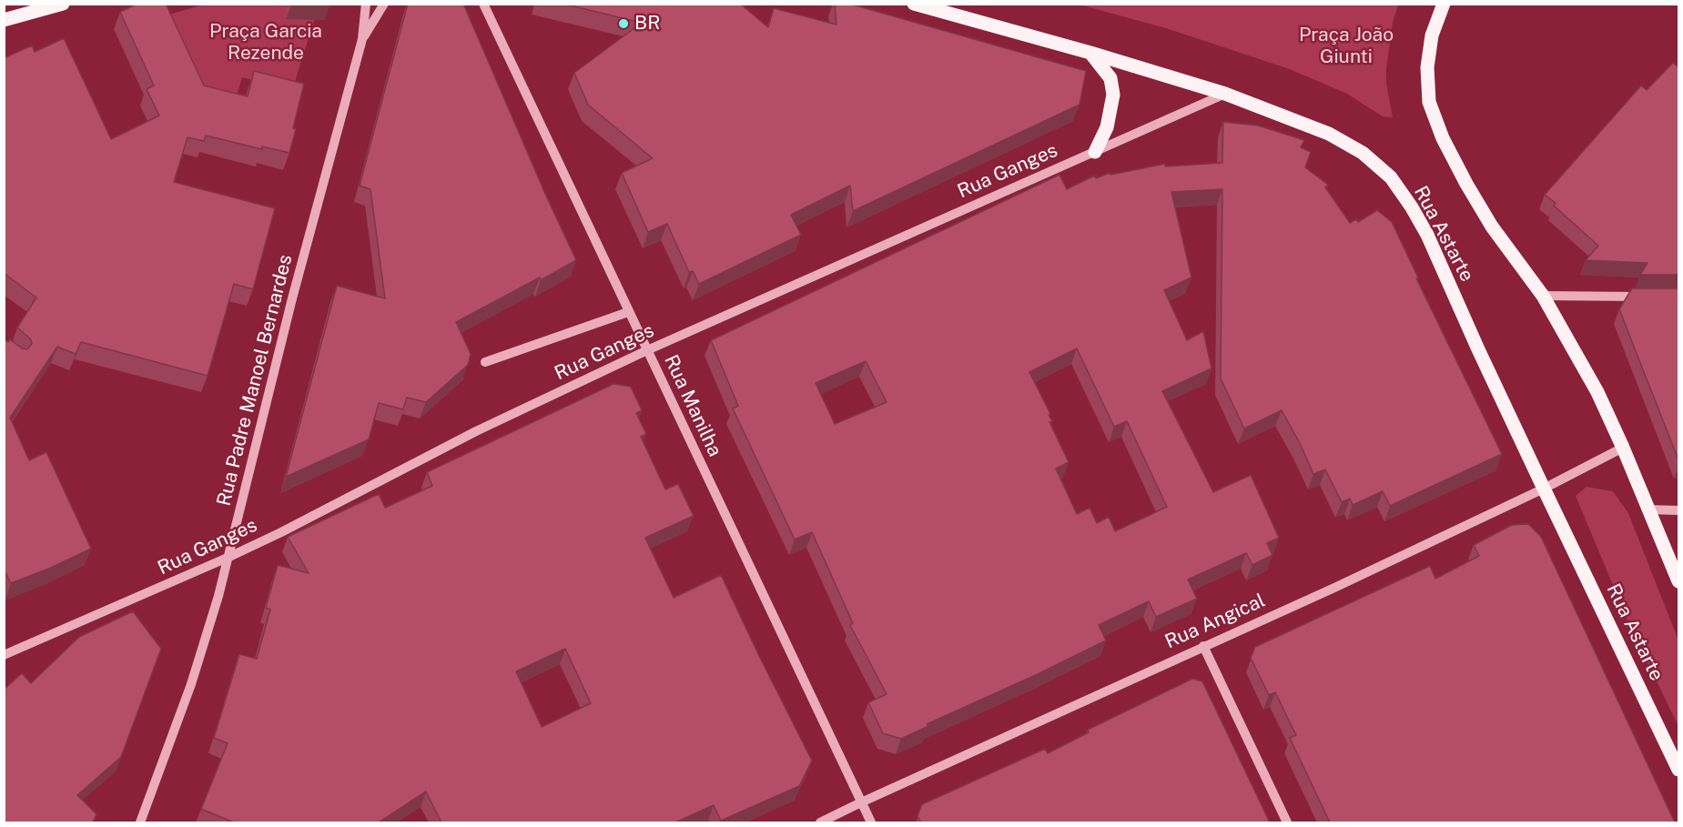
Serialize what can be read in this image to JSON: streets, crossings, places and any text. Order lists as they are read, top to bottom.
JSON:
{
  "streets": {
    "main road": ["Rua Astarte"],
    "street": [
      "Rua Ganges",
      "Rua Padre Manoel Bernardes",
      "Rua Manilha",
      "Rua Angical"
    ]
  },
  "crossings": [
    ["Rua Ganges", "Rua Astarte"],
    ["Rua Ganges", "Rua Padre Manoel Bernardes"],
    ["Rua Ganges", "Rua Manilha"],
    ["Rua Astarte", "Rua Angical"],
    ["Rua Manilha", "Rua Angical"]
  ],
  "parks": ["Praça Garcia Rezende", "Praça João Giunti"],
  "places": ["BR"]
}
